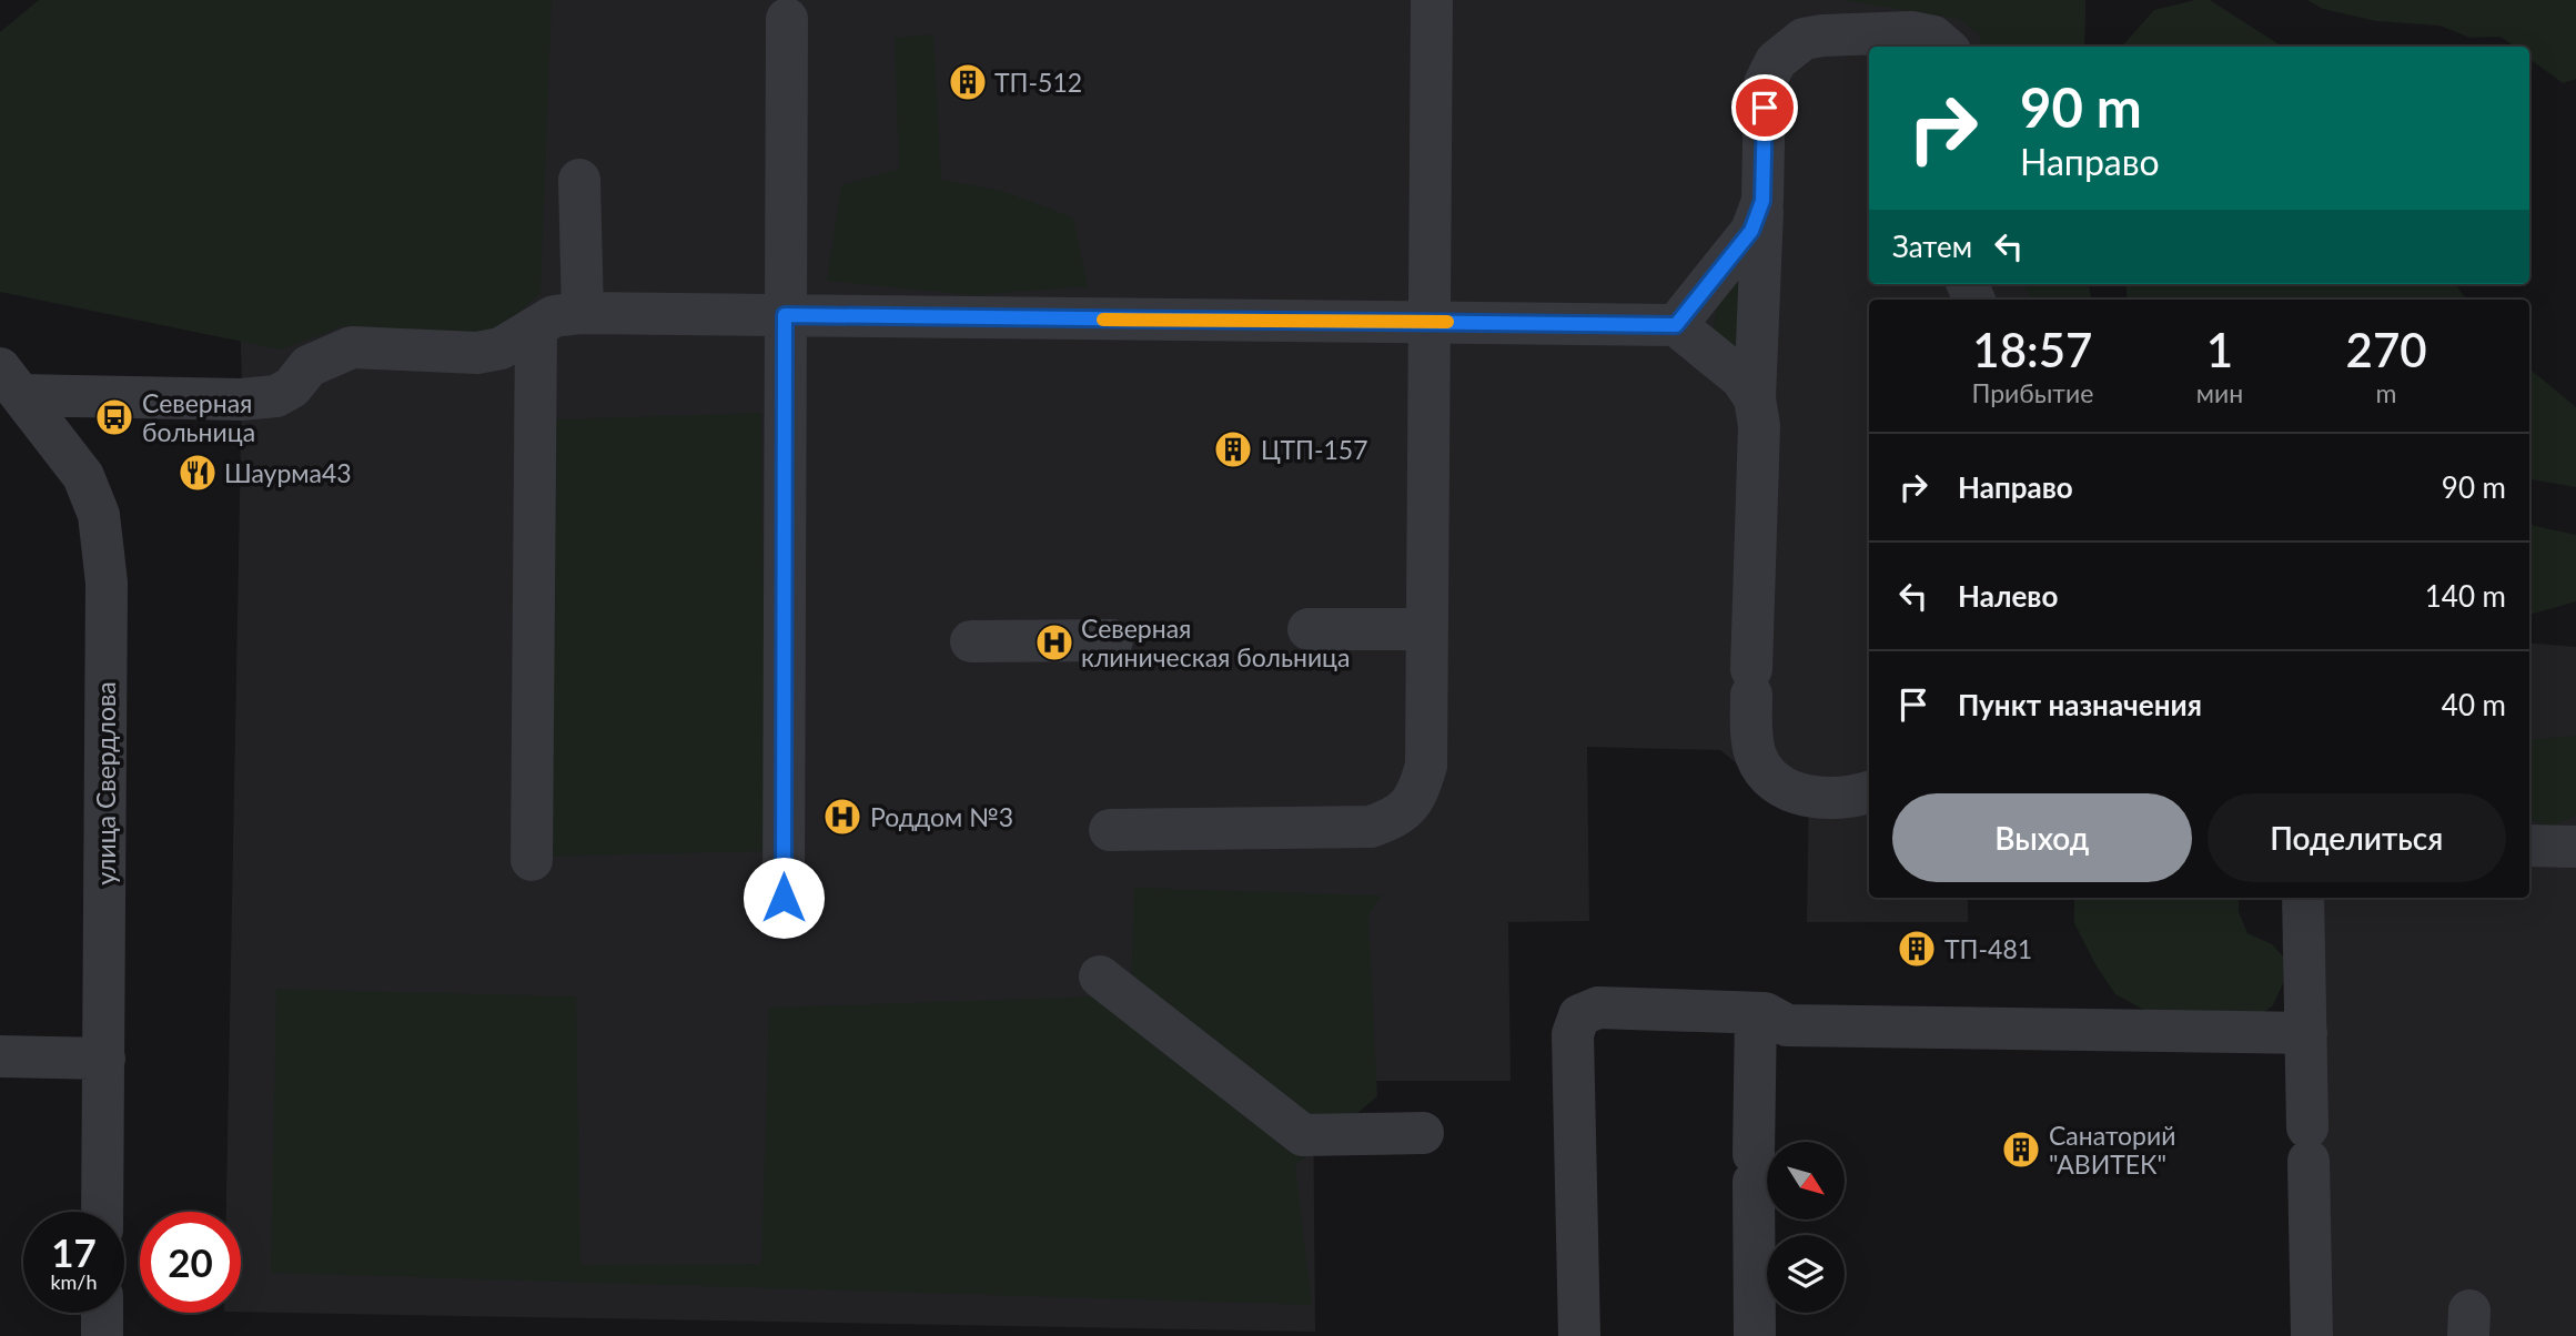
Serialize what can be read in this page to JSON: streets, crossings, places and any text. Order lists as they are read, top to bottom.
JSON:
{
  "streets": {
    "street": ["улица Свердлова"]
  },
  "places": {
    "building": [
      "ТП-512",
      "ЦТП-157",
      "ТП-481",
      "Санаторий \"АВИТЕК\""
    ],
    "bus stop": ["Северная больница"],
    "restaurant": ["Шаурма43"],
    "hospital": ["Северная клиническая больница", "Роддом №3"]
  },
  "north": "bottom right",
  "page": {
    "turn": ["90 m", "Направо"],
    "then": "Затем",
    "eta": [
      "18:57",
      "Прибытие",
      "1",
      "мин",
      "270",
      "m"
    ],
    "list": [
      {
        "name": "Направо",
        "value": "90 m"
      },
      {
        "name": "Налево",
        "value": "140 m"
      },
      {
        "name": "Пункт назначения",
        "value": "40 m"
      }
    ],
    "buttons": ["Выход", "Поделиться"],
    "speed": "17 km/h",
    "limit": "20"
  }
}
